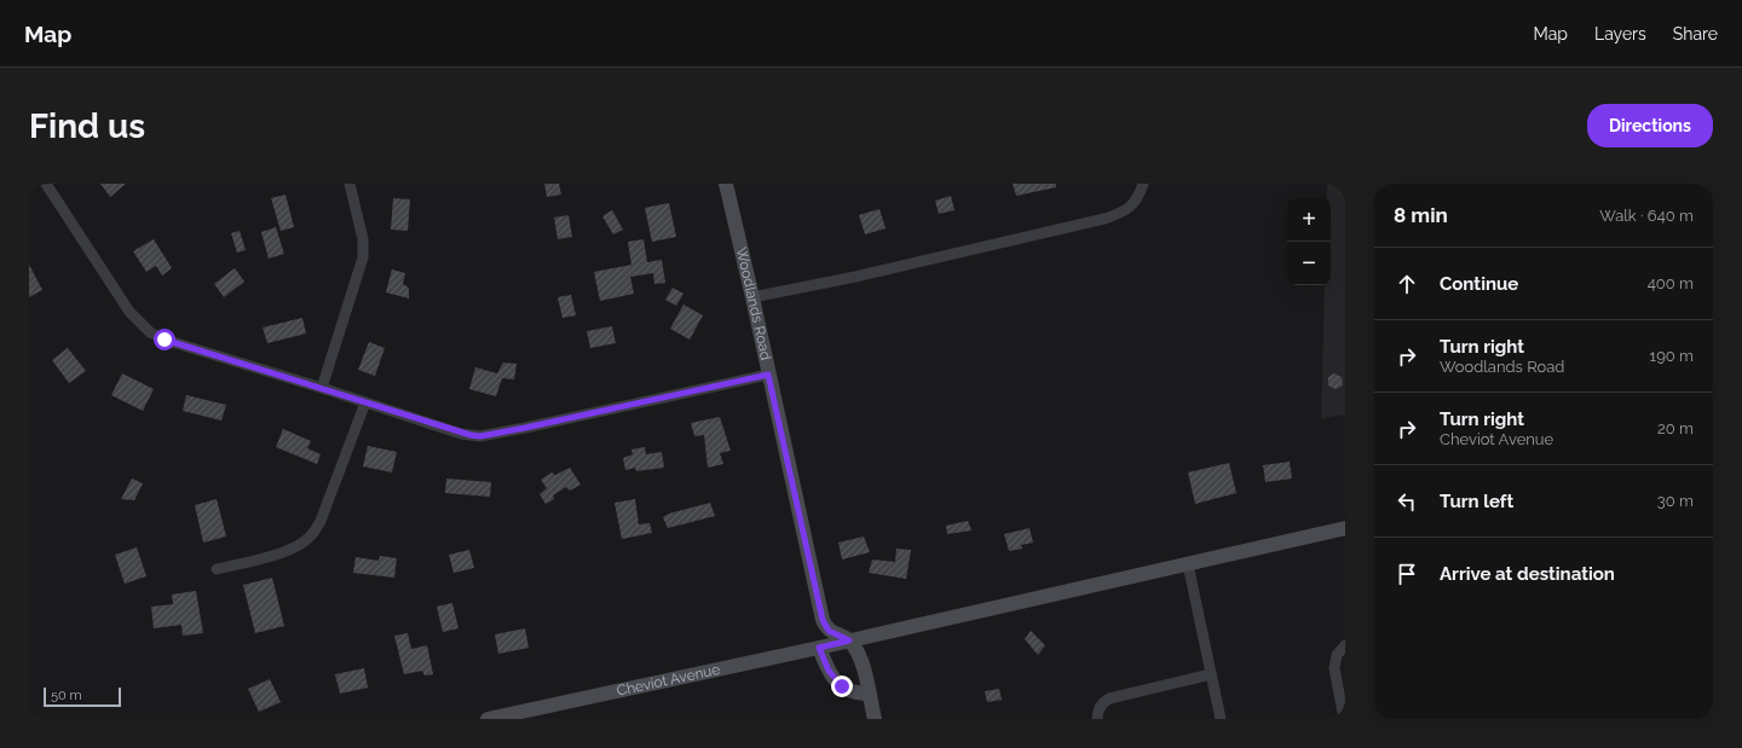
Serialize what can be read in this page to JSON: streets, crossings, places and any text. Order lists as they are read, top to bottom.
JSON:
{
  "streets": {
    "street": ["Woodlands Road", "Cheviot Avenue"]
  },
  "crossings": [
    ["Woodlands Road", "Cheviot Avenue"]
  ],
  "scale_bar": "50 m",
  "page": {
    "header": "Map",
    "nav": ["Map", "Layers", "Share"],
    "buttons": "Directions",
    "title": "Find us",
    "heading": ["8 min", "Walk · 640 m"],
    "map_buttons": ["+", "−"],
    "list": [
      ["Continue", "400 m"],
      ["Turn right", "Woodlands Road", "190 m"],
      ["Turn right", "Cheviot Avenue", "20 m"],
      ["Turn left", "30 m"],
      "Arrive at destination"
    ],
    "scale": "50 m"
  }
}
